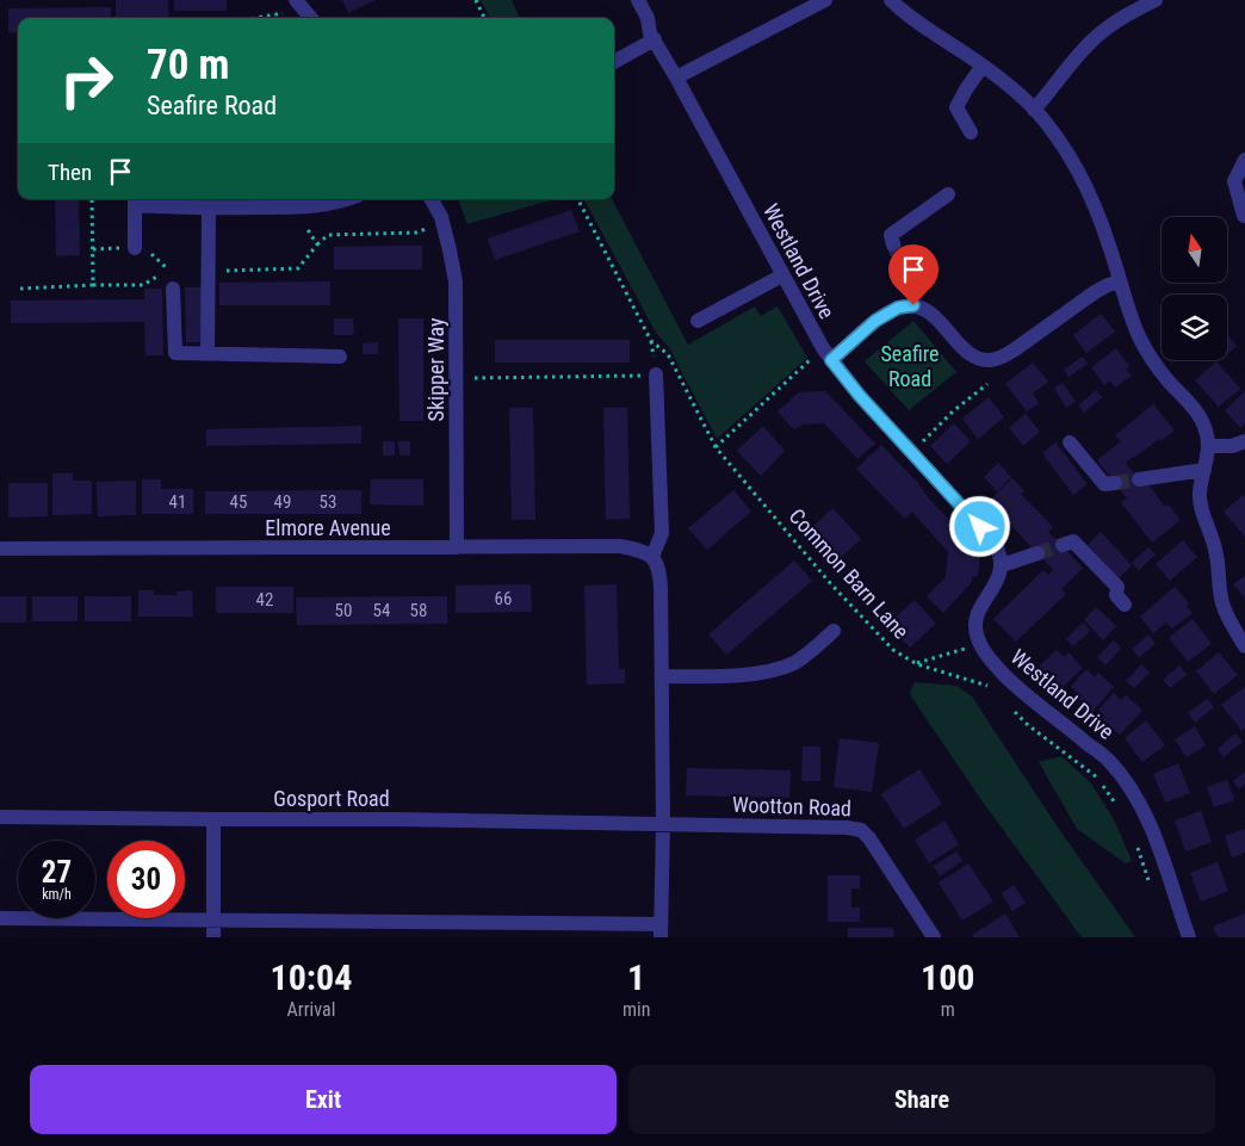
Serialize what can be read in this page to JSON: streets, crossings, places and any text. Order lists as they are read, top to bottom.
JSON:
{
  "streets": {
    "street": [
      "Westland Drive",
      "Skipper Way",
      "Elmore Avenue",
      "Gosport Road",
      "Wootton Road"
    ],
    "path": ["Common Barn Lane"]
  },
  "crossings": [
    ["Skipper Way", "Elmore Avenue"],
    ["Gosport Road", "Wootton Road"]
  ],
  "parks": ["Seafire Road"],
  "house_numbers": [
    "41",
    "45",
    "49",
    "53",
    "66",
    "42",
    "50",
    "54",
    "58"
  ],
  "north": "top",
  "page": {
    "turn": ["70 m", "Seafire Road"],
    "then": "Then",
    "speed": "27 km/h",
    "limit": "30",
    "eta": [
      "10:04",
      "Arrival",
      "1",
      "min",
      "100",
      "m"
    ],
    "buttons": ["Exit", "Share"]
  }
}
